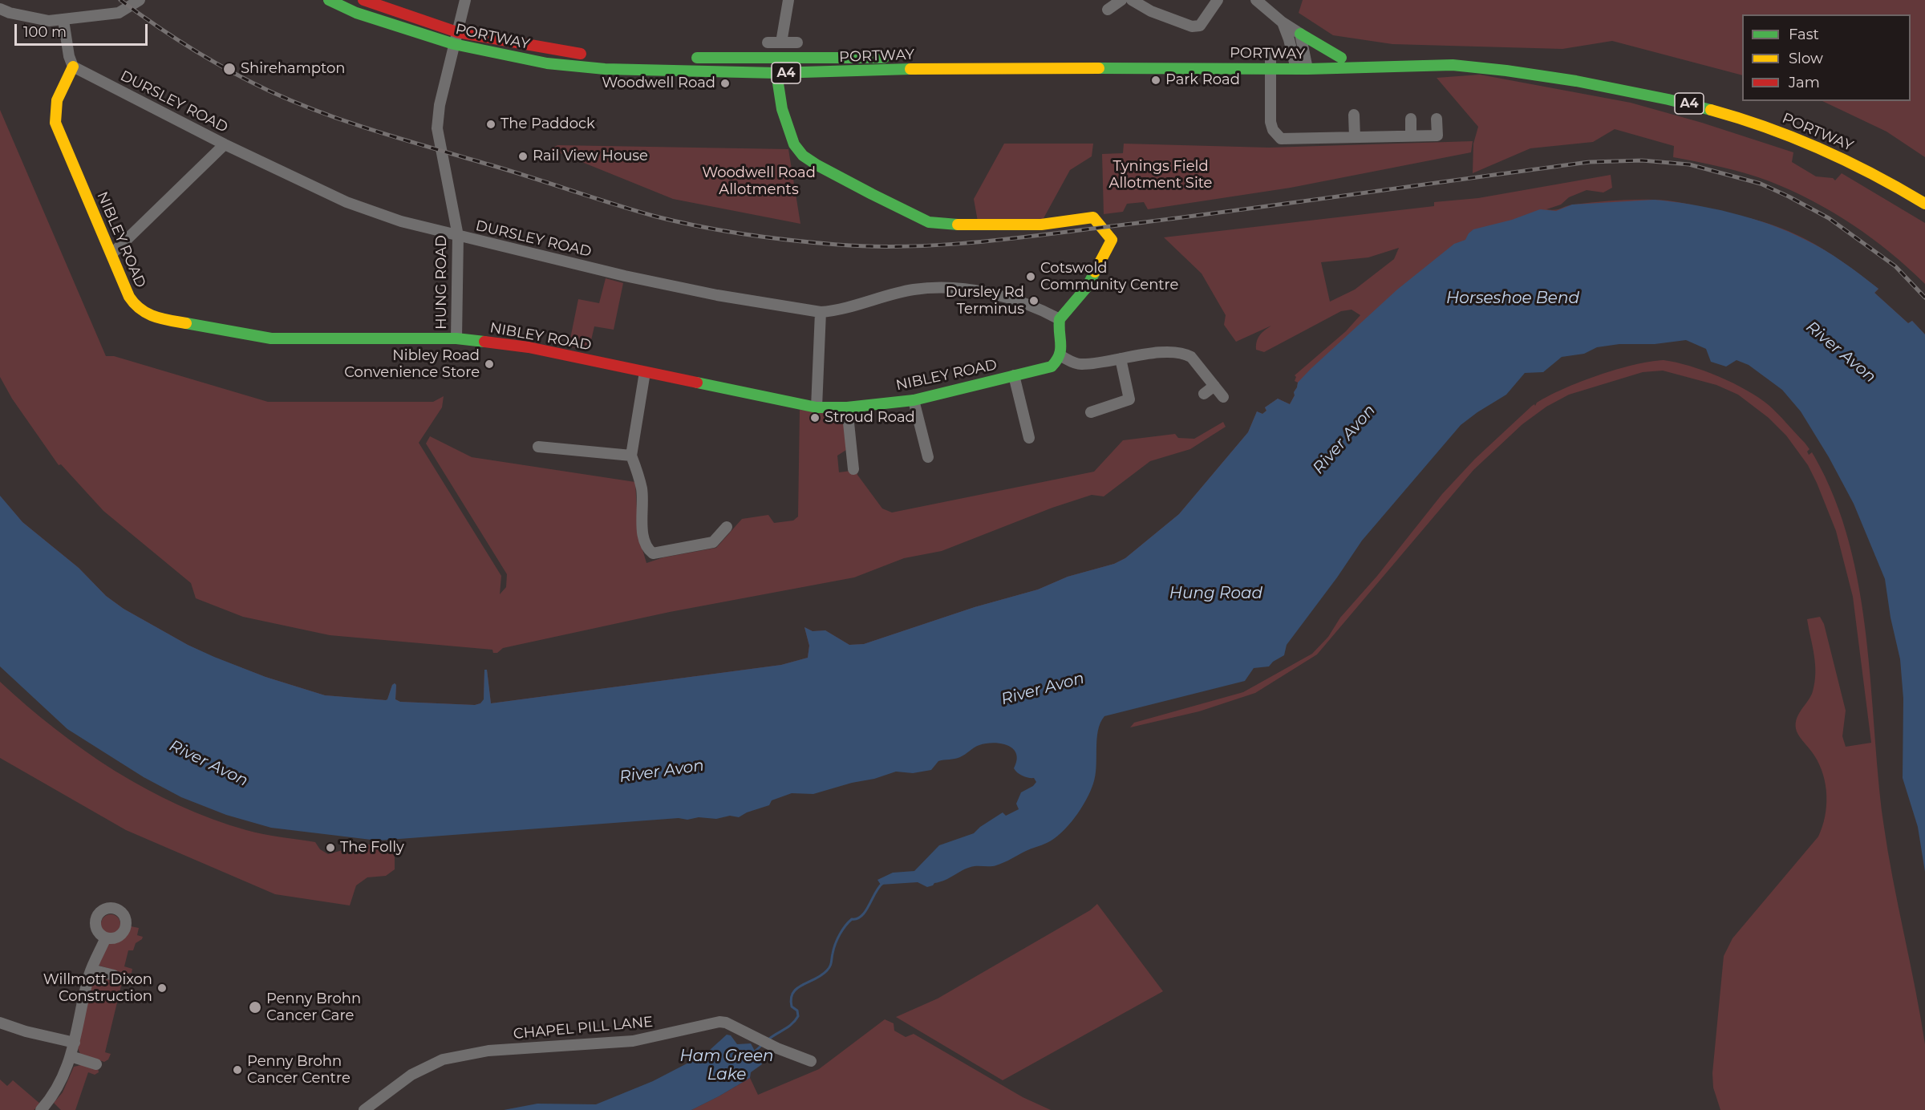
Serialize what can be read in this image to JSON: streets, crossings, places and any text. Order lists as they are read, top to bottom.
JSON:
{
  "streets": {
    "main road": ["PORTWAY", "A4", "NIBLEY ROAD"],
    "street": ["DURSLEY ROAD", "HUNG ROAD", "CHAPEL PILL LANE"]
  },
  "crossings": [
    ["PORTWAY", "HUNG ROAD"],
    ["DURSLEY ROAD", "NIBLEY ROAD"],
    ["DURSLEY ROAD", "HUNG ROAD"],
    ["NIBLEY ROAD", "HUNG ROAD"]
  ],
  "water": [
    "Horseshoe Bend",
    "River Avon",
    "Hung Road",
    "Ham Green Lake"
  ],
  "parks": ["Tynings Field Allotment Site", "Woodwell Road Allotments"],
  "places": [
    "Shirehampton",
    "Park Road",
    "Woodwell Road",
    "The Paddock",
    "Rail View House",
    "Cotswold Community Centre",
    "Dursley Rd Terminus",
    "Nibley Road Convenience Store",
    "Stroud Road",
    "The Folly",
    "Willmott Dixon Construction",
    "Penny Brohn Cancer Care",
    "Penny Brohn Cancer Centre"
  ],
  "legend": ["Fast", "Slow", "Jam"],
  "scale_bar": "100 m"
}
